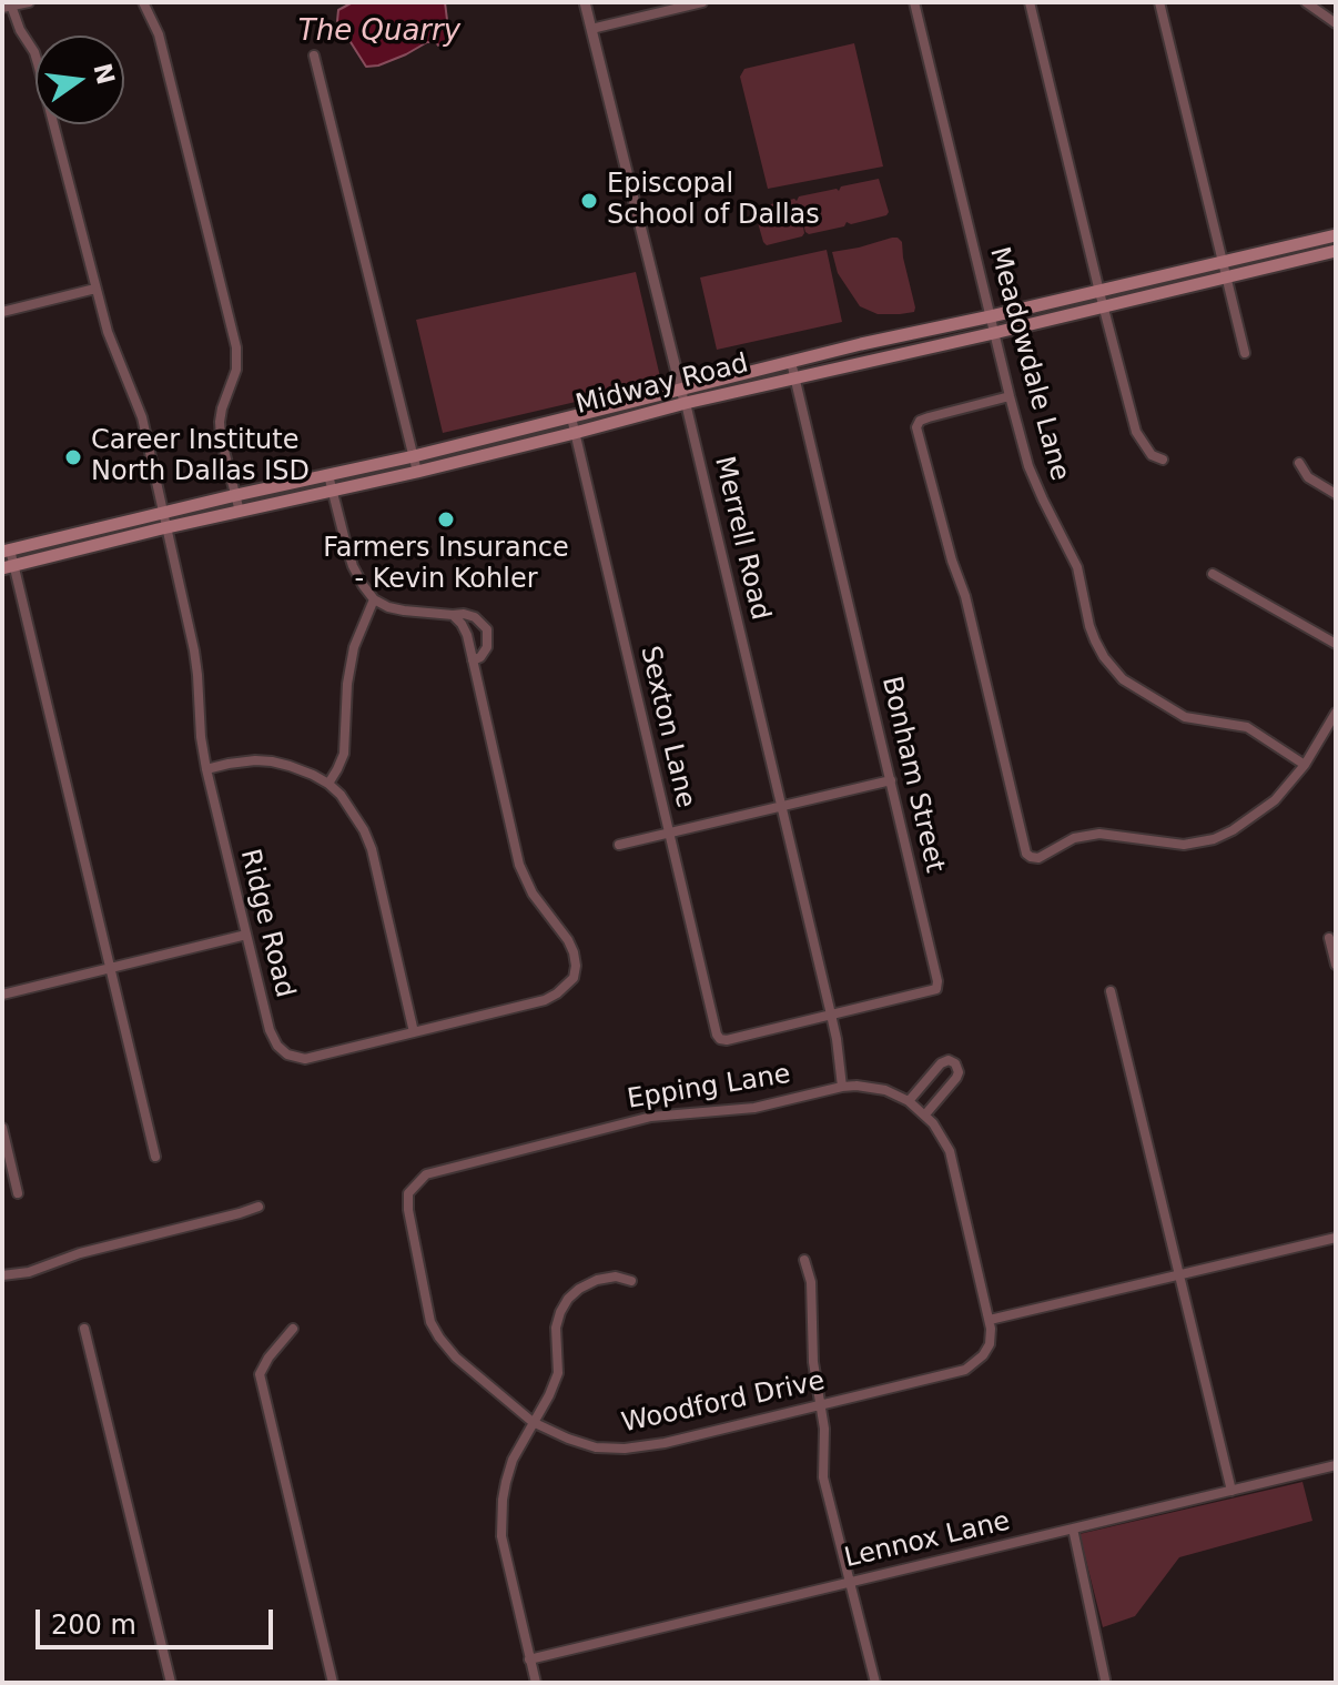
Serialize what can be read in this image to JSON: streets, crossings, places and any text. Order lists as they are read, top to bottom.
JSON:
{
  "streets": {
    "main road": ["Midway Road"],
    "street": [
      "Meadowdale Lane",
      "Merrell Road",
      "Sexton Lane",
      "Bonham Street",
      "Ridge Road",
      "Epping Lane",
      "Woodford Drive",
      "Lennox Lane"
    ]
  },
  "crossings": [
    ["Meadowdale Lane", "Midway Road"],
    ["Midway Road", "Merrell Road"],
    ["Midway Road", "Sexton Lane"],
    ["Midway Road", "Bonham Street"],
    ["Midway Road", "Ridge Road"],
    ["Merrell Road", "Bonham Street"],
    ["Merrell Road", "Epping Lane"],
    ["Sexton Lane", "Bonham Street"],
    ["Epping Lane", "Woodford Drive"]
  ],
  "water": ["The Quarry"],
  "places": ["Episcopal School of Dallas", "Career Institute North Dallas ISD", "Farmers Insurance - Kevin Kohler"],
  "scale_bar": "200 m",
  "north": "right"
}
